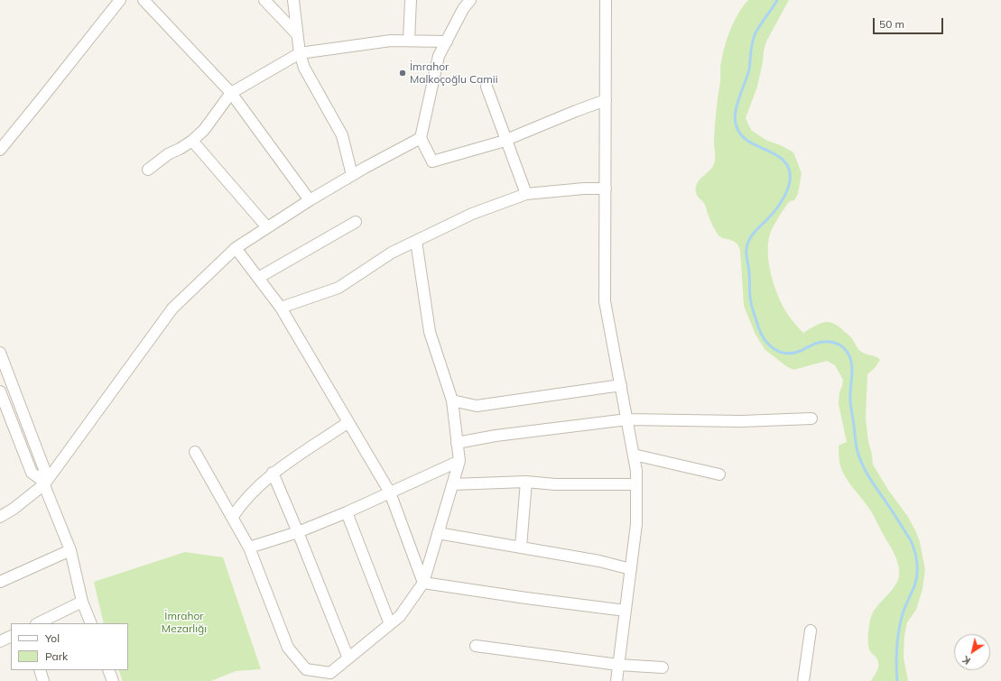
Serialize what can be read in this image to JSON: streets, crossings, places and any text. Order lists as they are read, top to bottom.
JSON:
{
  "parks": ["İmrahor Mezarlığı"],
  "places": ["İmrahor Malkoçoğlu Camii"],
  "legend": ["Yol", "Park"],
  "scale_bar": "50 m",
  "north": "bottom left"
}
